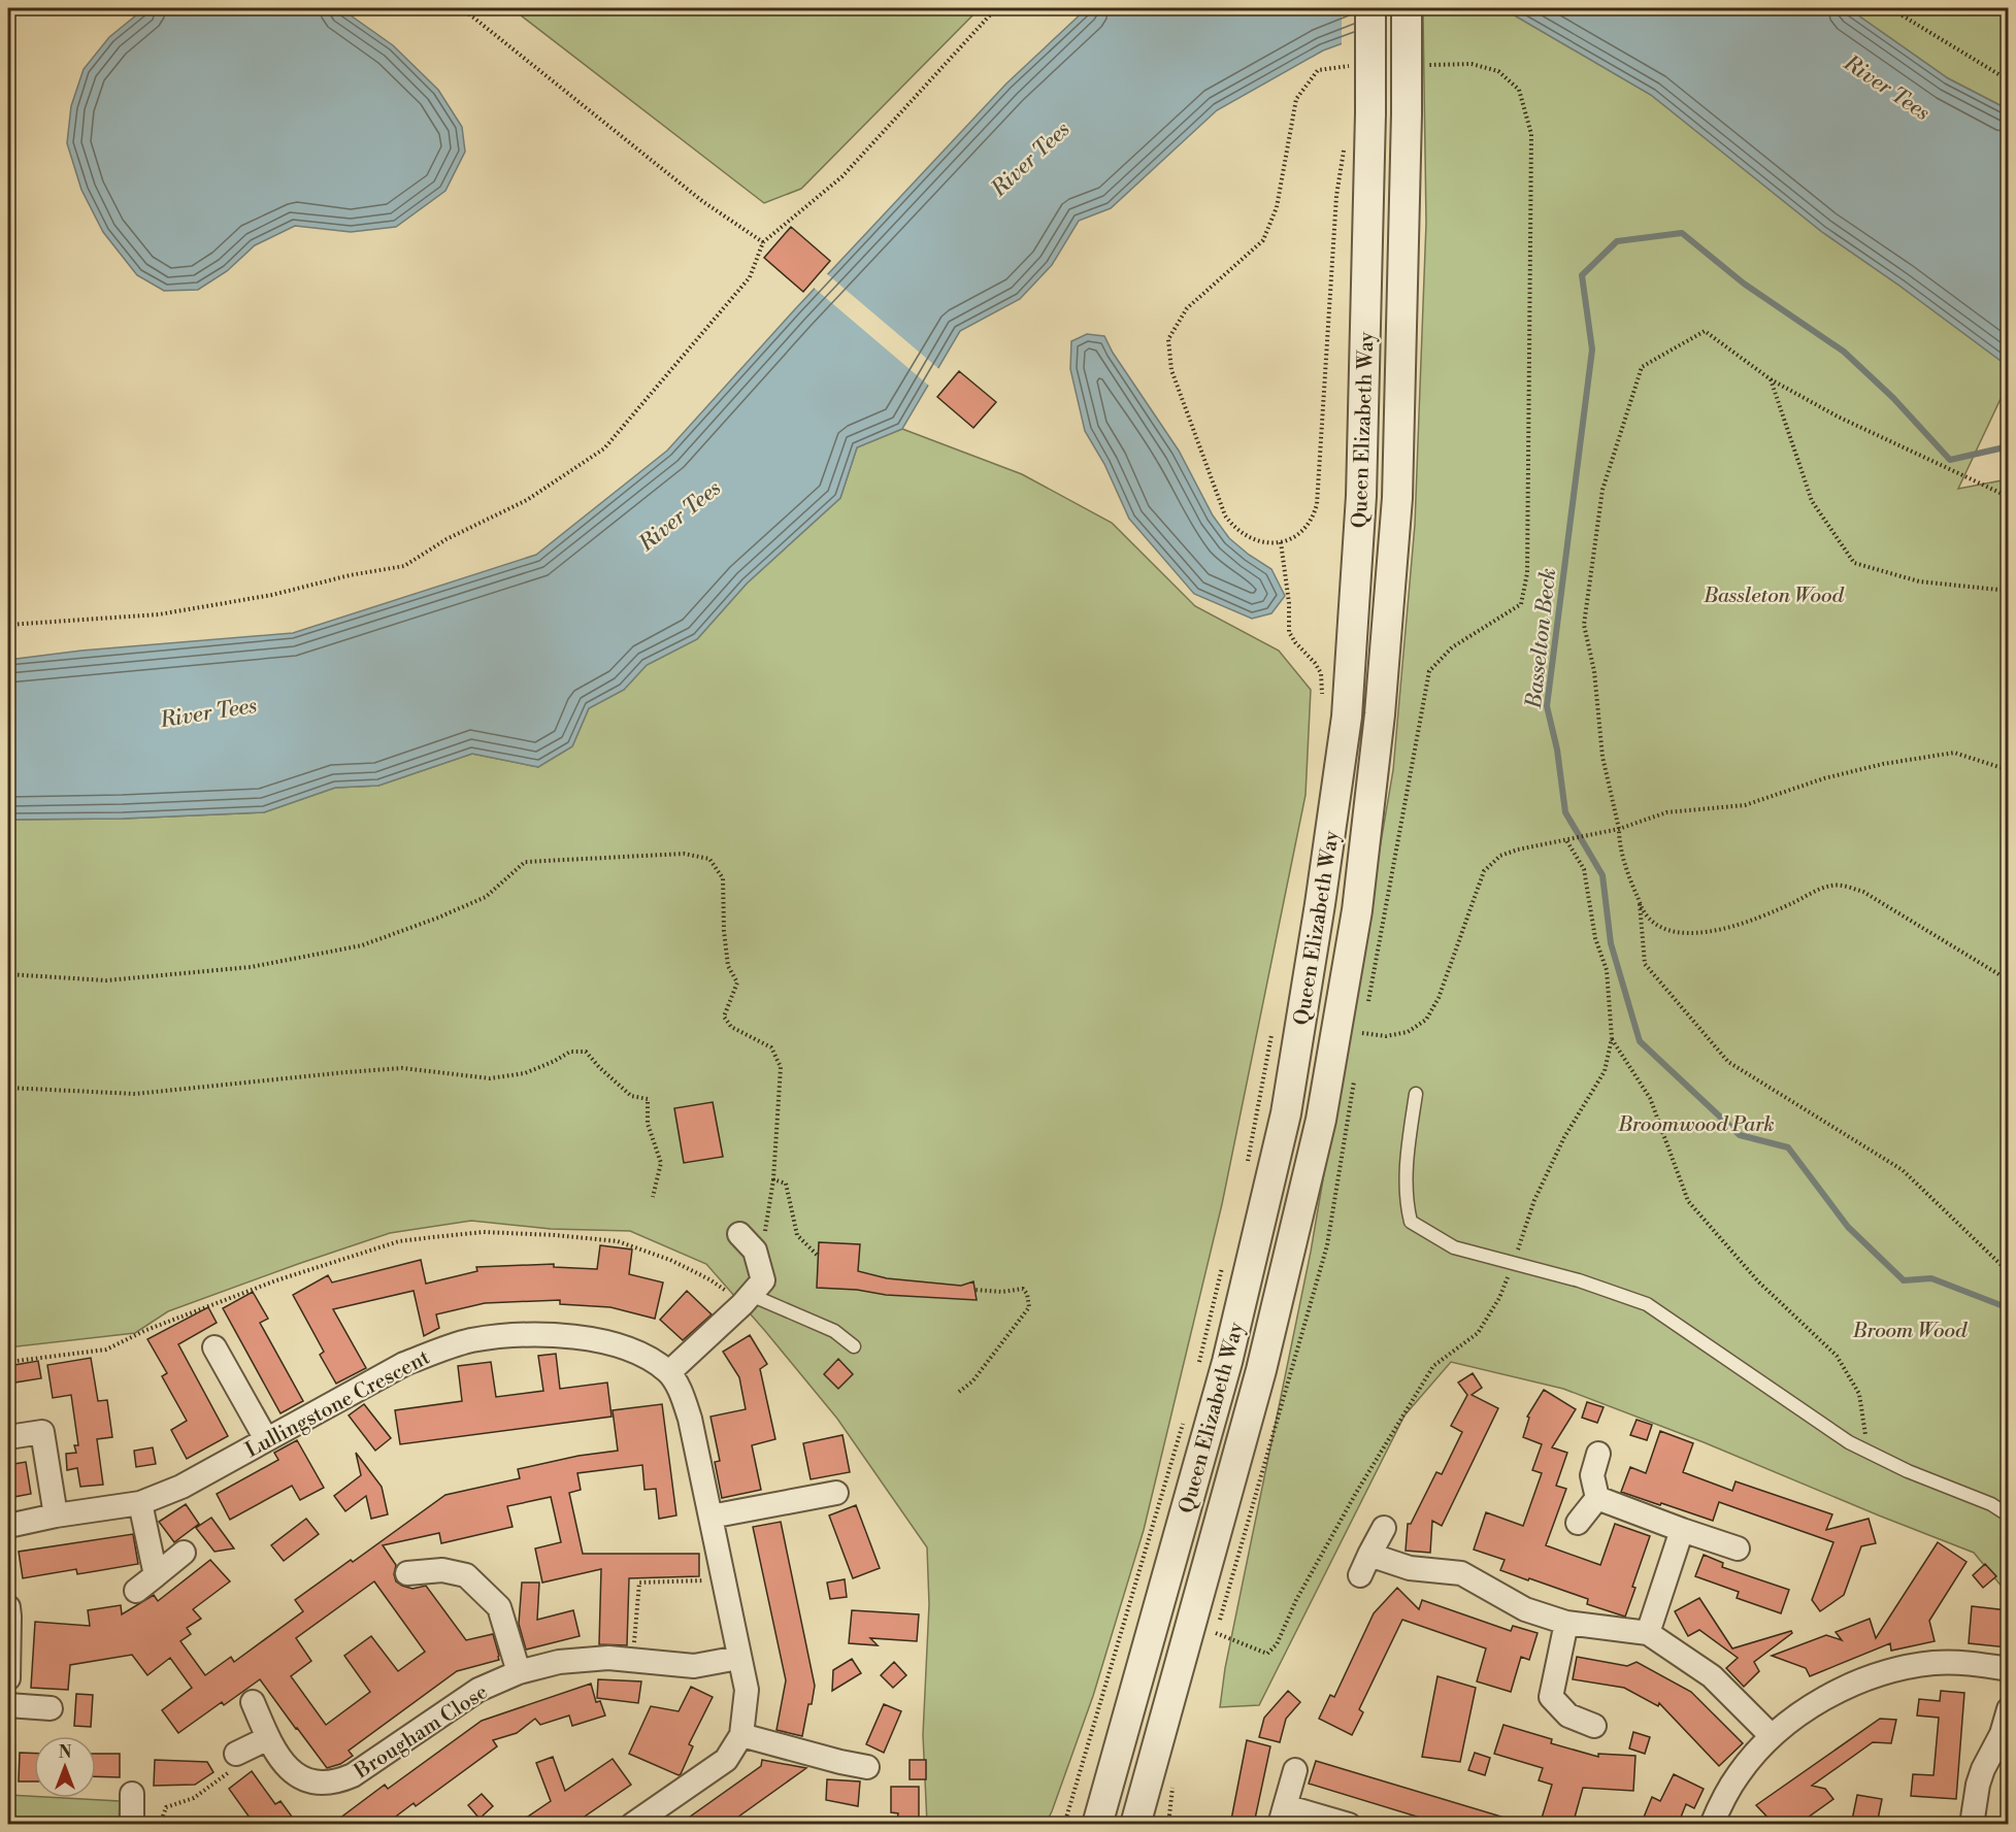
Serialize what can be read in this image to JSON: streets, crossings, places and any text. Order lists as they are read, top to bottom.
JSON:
{
  "streets": {
    "street": ["Queen Elizabeth Way", "Lullingstone Crescent", "Brougham Close"]
  },
  "water": ["River Tees", "Basselton Beck"],
  "parks": ["Bassleton Wood", "Broomwood Park", "Broom Wood"],
  "north": "top"
}
